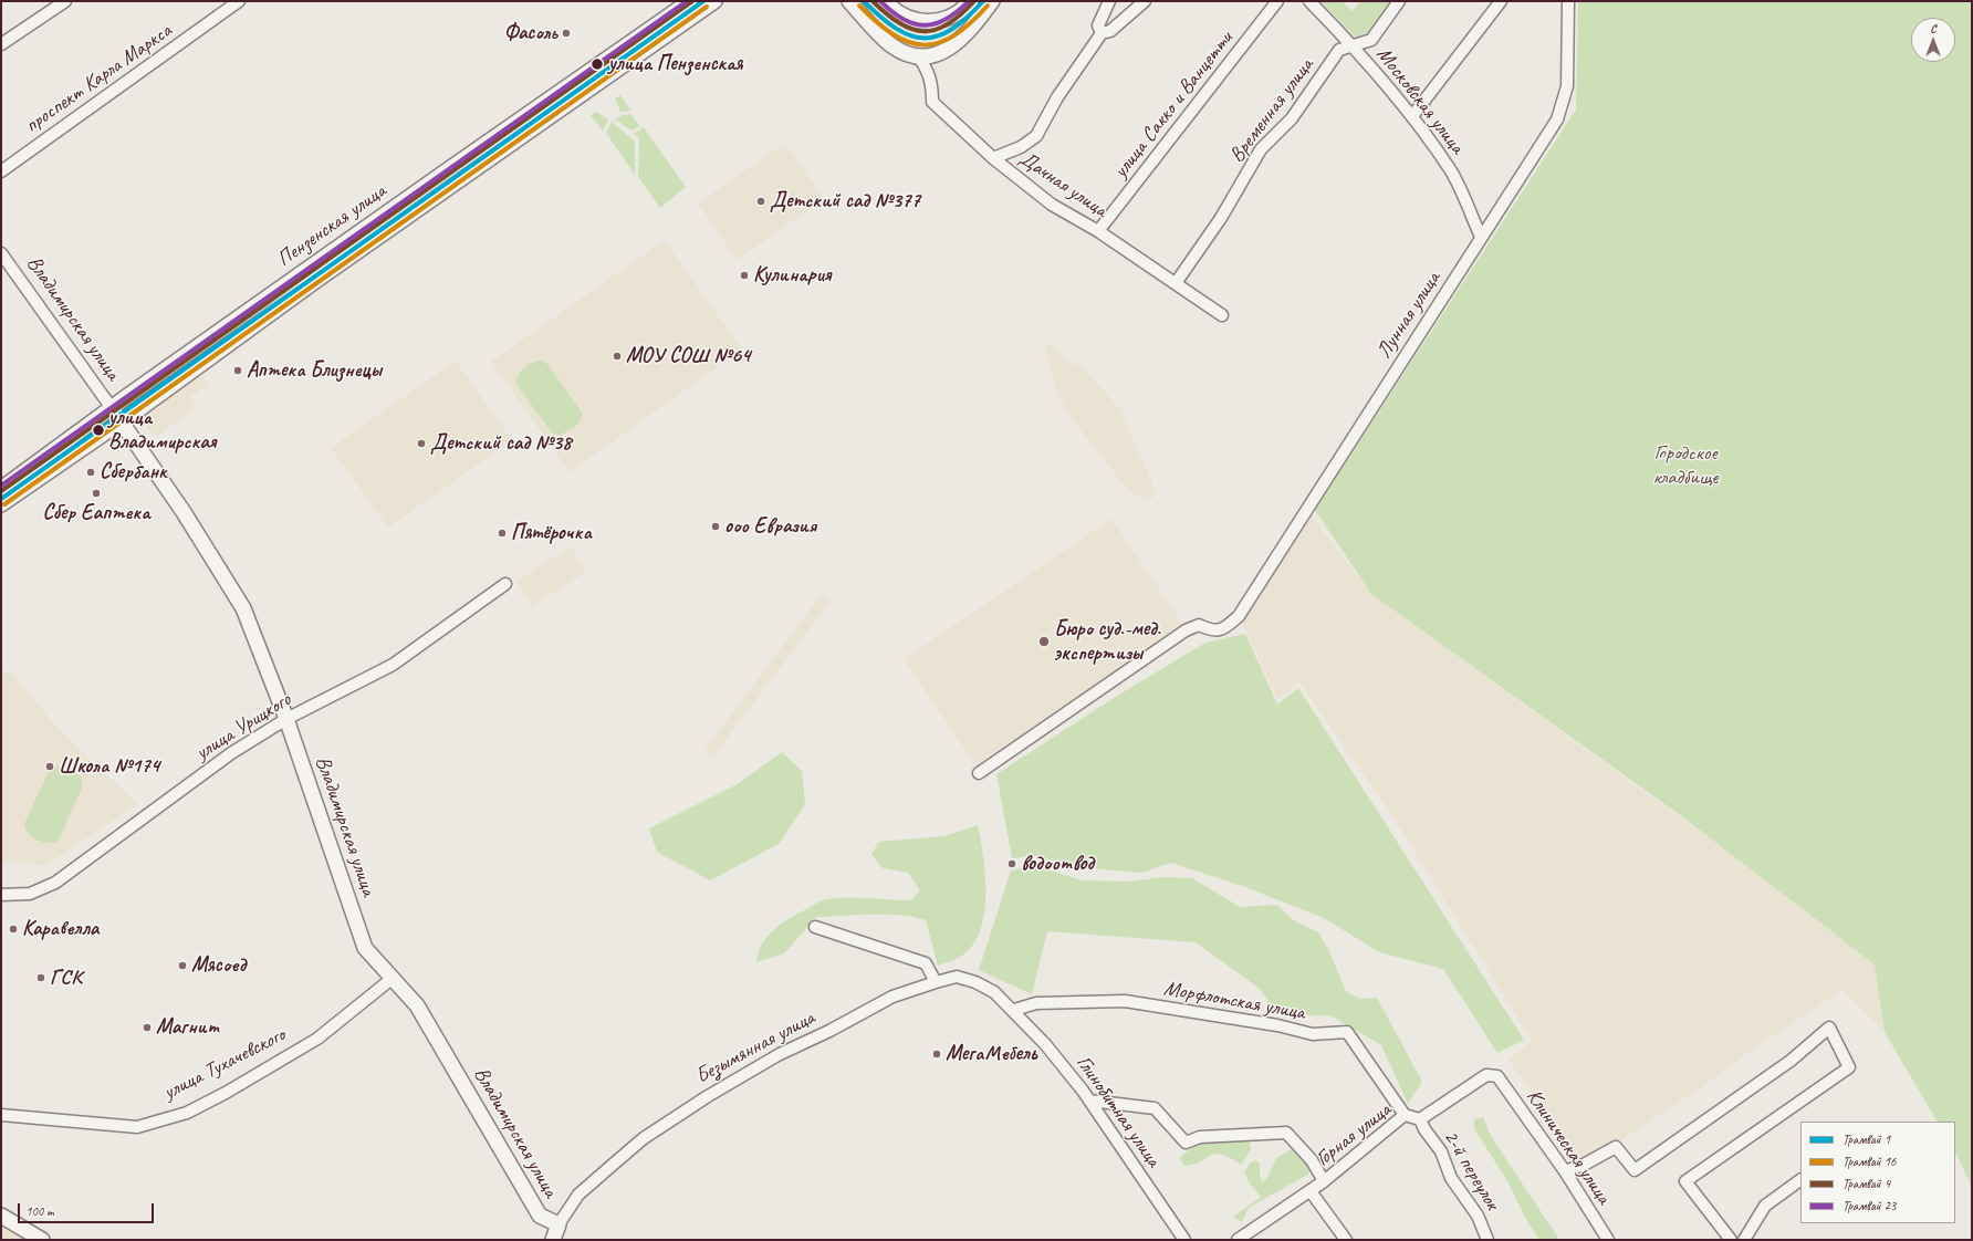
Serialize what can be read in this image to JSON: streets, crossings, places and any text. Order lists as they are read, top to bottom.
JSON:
{
  "streets": {
    "main road": ["Пензенская улица", "Владимирская улица", "Безымянная улица"],
    "street": [
      "проспект Карла Маркса",
      "Московская улица",
      "улица Сакко и Ванцетти",
      "Временная улица",
      "Дачная улица",
      "Лунная улица",
      "улица Урицкого",
      "Морфлотская улица",
      "улица Тухачевского",
      "Глинобитная улица",
      "Горная улица",
      "Клиническая улица",
      "2-й переулок"
    ]
  },
  "crossings": [
    ["Московская улица", "Временная улица"],
    ["Московская улица", "Лунная улица"],
    ["улица Сакко и Ванцетти", "Дачная улица"],
    ["Временная улица", "Дачная улица"],
    ["Пензенская улица", "Владимирская улица"],
    ["Владимирская улица", "улица Урицкого"],
    ["Владимирская улица", "Безымянная улица"],
    ["Владимирская улица", "улица Тухачевского"],
    ["Морфлотская улица", "Безымянная улица"],
    ["Морфлотская улица", "Глинобитная улица"],
    ["Морфлотская улица", "Горная улица"],
    ["Безымянная улица", "Глинобитная улица"],
    ["Горная улица", "Клиническая улица"],
    ["Горная улица", "2-й переулок"]
  ],
  "parks": ["Городское кладбище"],
  "places": [
    "Фасоль",
    "улица Пензенская",
    "Детский сад №377",
    "Кулинария",
    "МОУ СОШ №64",
    "Аптека Близнецы",
    "улица Владимирская",
    "Детский сад №38",
    "Сбербанк",
    "Сбер Еаптека",
    "ооо Евразия",
    "Пятёрочка",
    "Бюро суд.-мед. экспертизы",
    "Школа №174",
    "водоотвод",
    "Каравелла",
    "Мясоед",
    "ГСК",
    "Магнит",
    "МегаМебель"
  ],
  "lines": [
    "tram line 1",
    "tram line 4",
    "tram line 23",
    "tram line 16"
  ],
  "legend": [
    "Трамвай 1",
    "Трамвай 16",
    "Трамвай 4",
    "Трамвай 23"
  ],
  "scale_bar": "100 m",
  "north": "top"
}
